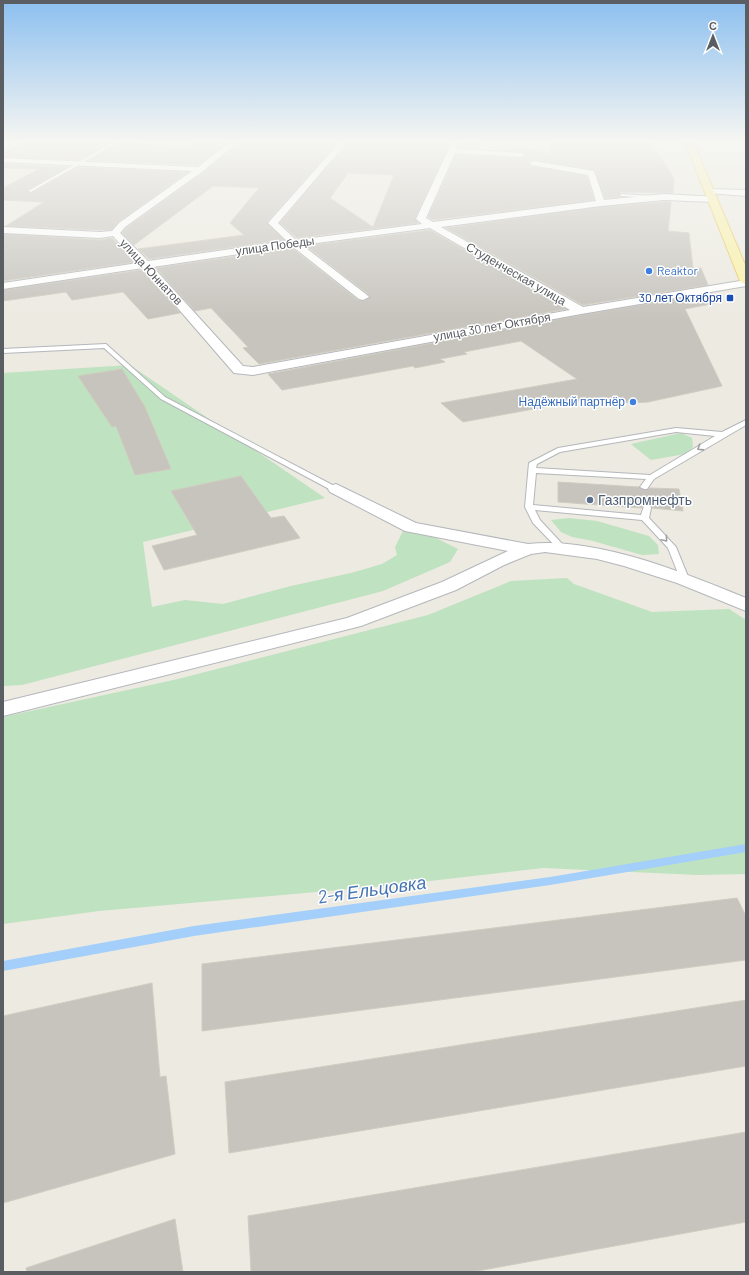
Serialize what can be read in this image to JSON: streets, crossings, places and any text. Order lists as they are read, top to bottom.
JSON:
{
  "streets": {
    "street": [
      "улица Победы",
      "улица Юннатов",
      "Студенческая улица",
      "улица 30 лет Октября"
    ]
  },
  "crossings": [
    ["улица Победы", "улица Юннатов"],
    ["улица Победы", "Студенческая улица"],
    ["улица Юннатов", "улица 30 лет Октября"],
    ["Студенческая улица", "улица 30 лет Октября"]
  ],
  "water": ["2-я Ельцовка"],
  "places": {
    "other": ["Reaktor", "Надёжный партнёр", "Газпромнефть"],
    "transit": ["30 лет Октября"]
  },
  "north": "top"
}
